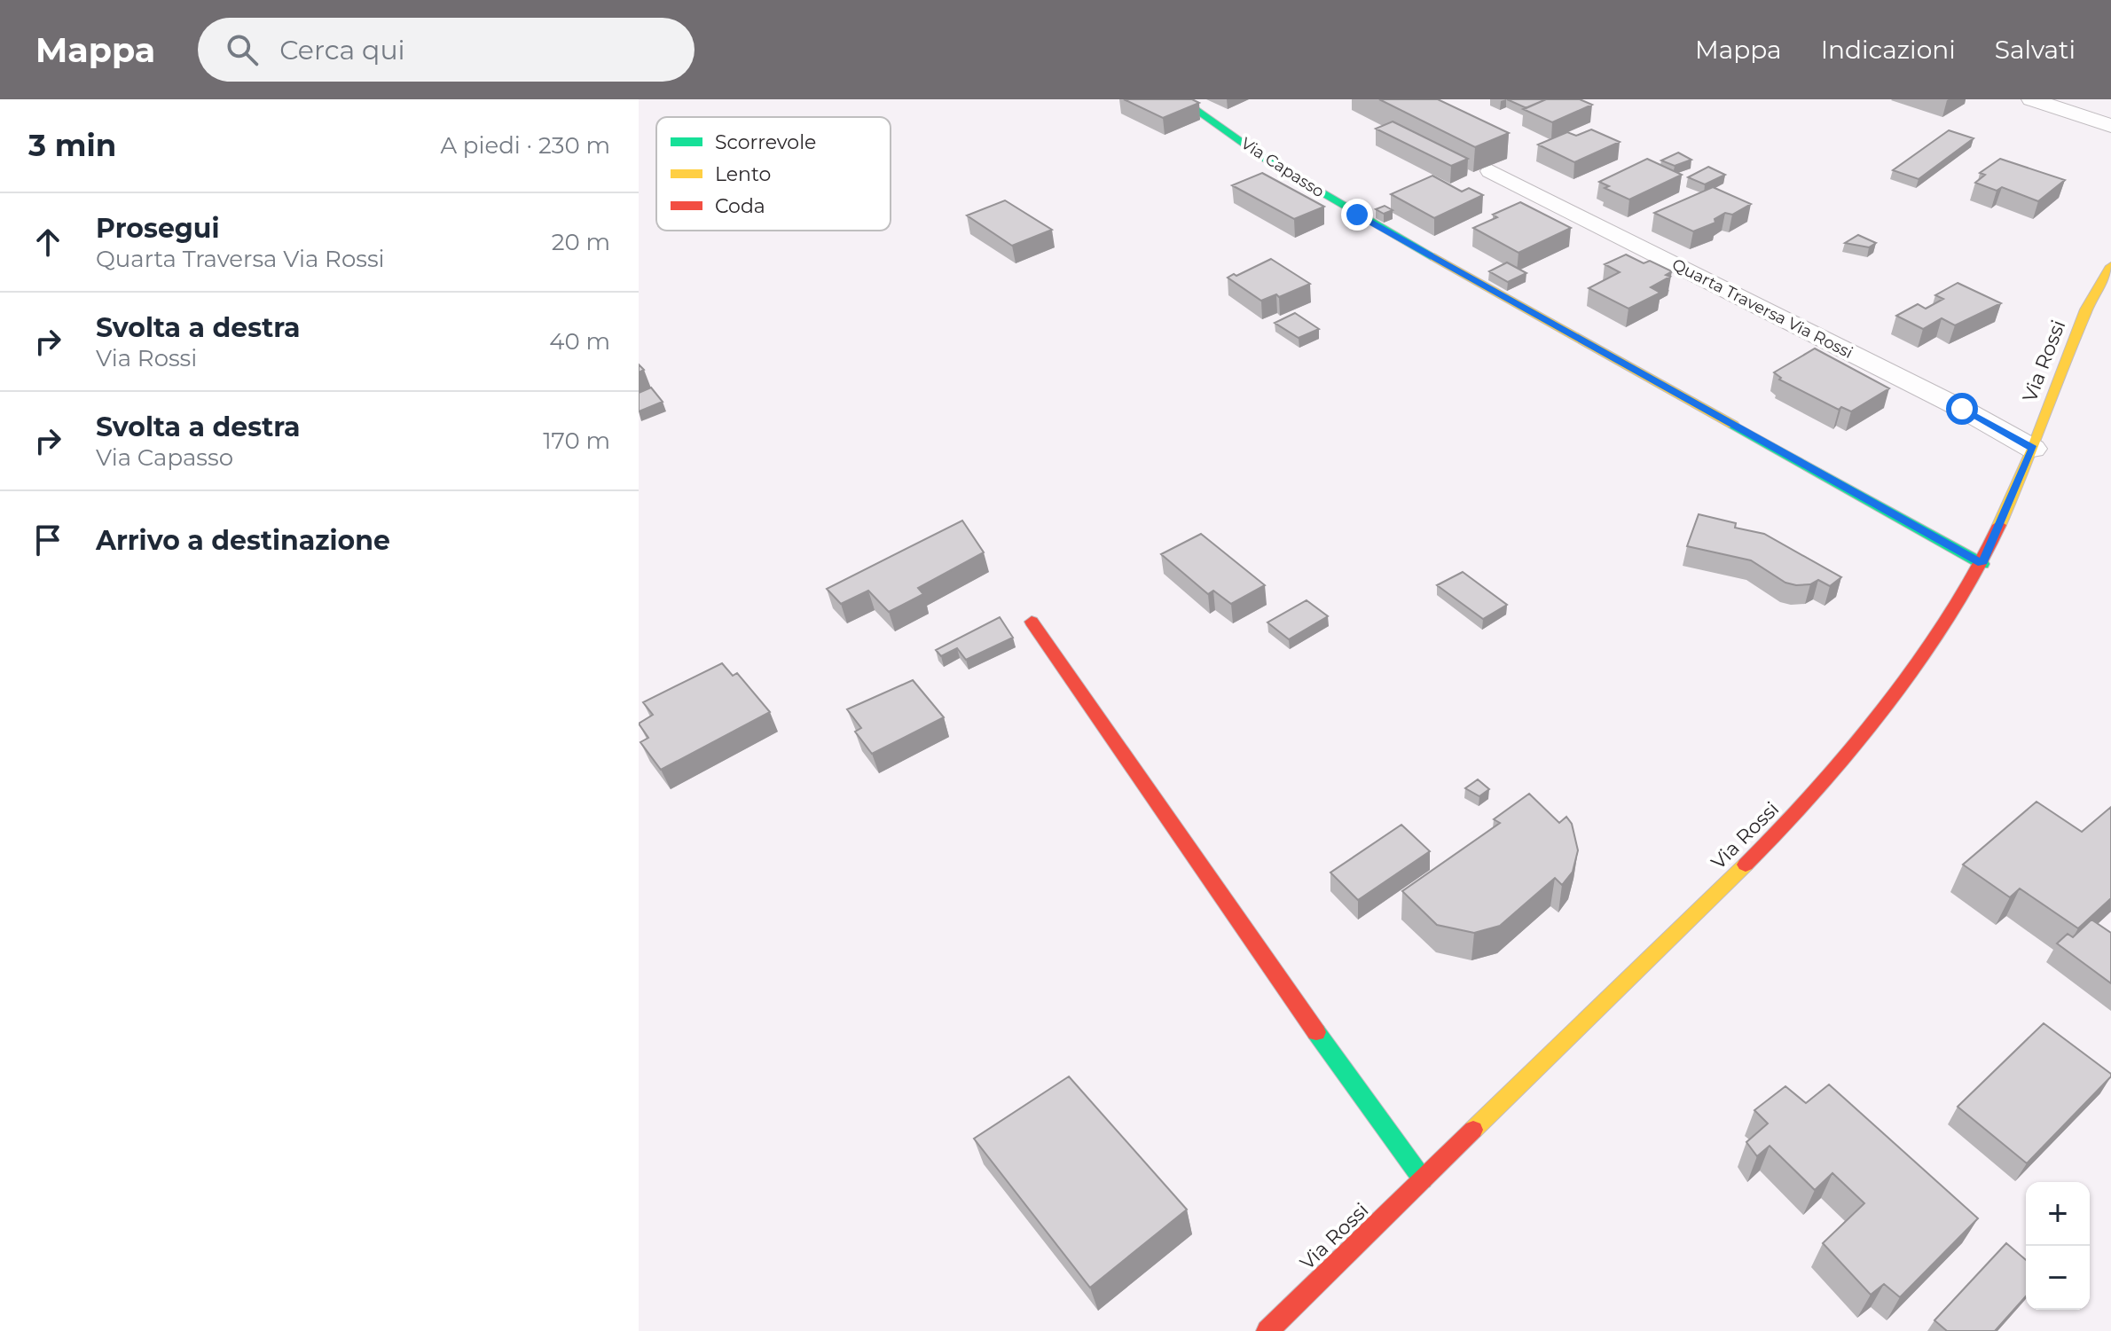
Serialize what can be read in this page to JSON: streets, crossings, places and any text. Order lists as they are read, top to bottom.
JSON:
{
  "streets": {
    "street": ["Via Capasso", "Quarta Traversa Via Rossi", "Via Rossi"]
  },
  "crossings": [
    ["Via Capasso", "Via Rossi"],
    ["Quarta Traversa Via Rossi", "Via Rossi"]
  ],
  "legend": ["Scorrevole", "Lento", "Coda"],
  "page": {
    "header": "Mappa",
    "search": "Cerca qui",
    "nav": ["Mappa", "Indicazioni", "Salvati"],
    "heading": ["3 min", "A piedi · 230 m"],
    "list": [
      ["Prosegui", "Quarta Traversa Via Rossi", "20 m"],
      ["Svolta a destra", "Via Rossi", "40 m"],
      ["Svolta a destra", "Via Capasso", "170 m"],
      "Arrivo a destinazione"
    ],
    "map_buttons": ["+", "−"]
  }
}
